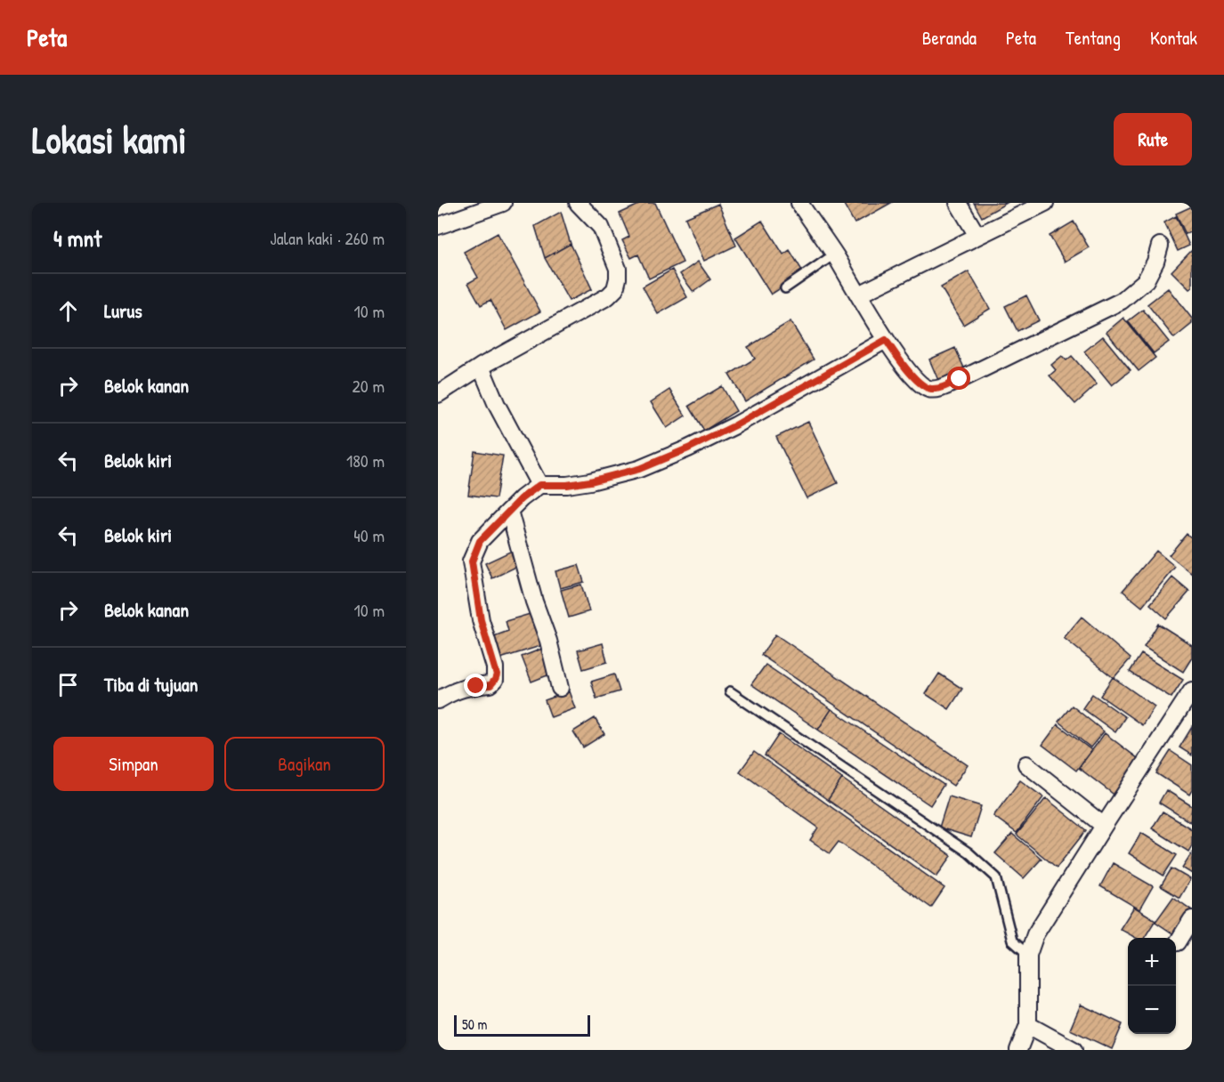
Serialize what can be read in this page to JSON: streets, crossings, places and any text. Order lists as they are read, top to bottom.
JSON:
{
  "scale_bar": "50 m",
  "page": {
    "header": "Peta",
    "nav": [
      "Beranda",
      "Peta",
      "Tentang",
      "Kontak"
    ],
    "buttons": [
      "Rute",
      ["Simpan", "Bagikan"]
    ],
    "title": "Lokasi kami",
    "heading": ["4 mnt", "Jalan kaki · 260 m"],
    "list": [
      ["Lurus", "10 m"],
      ["Belok kanan", "20 m"],
      ["Belok kiri", "180 m"],
      ["Belok kiri", "40 m"],
      ["Belok kanan", "10 m"],
      "Tiba di tujuan"
    ],
    "map_buttons": ["+", "−"],
    "scale": "50 m"
  }
}
